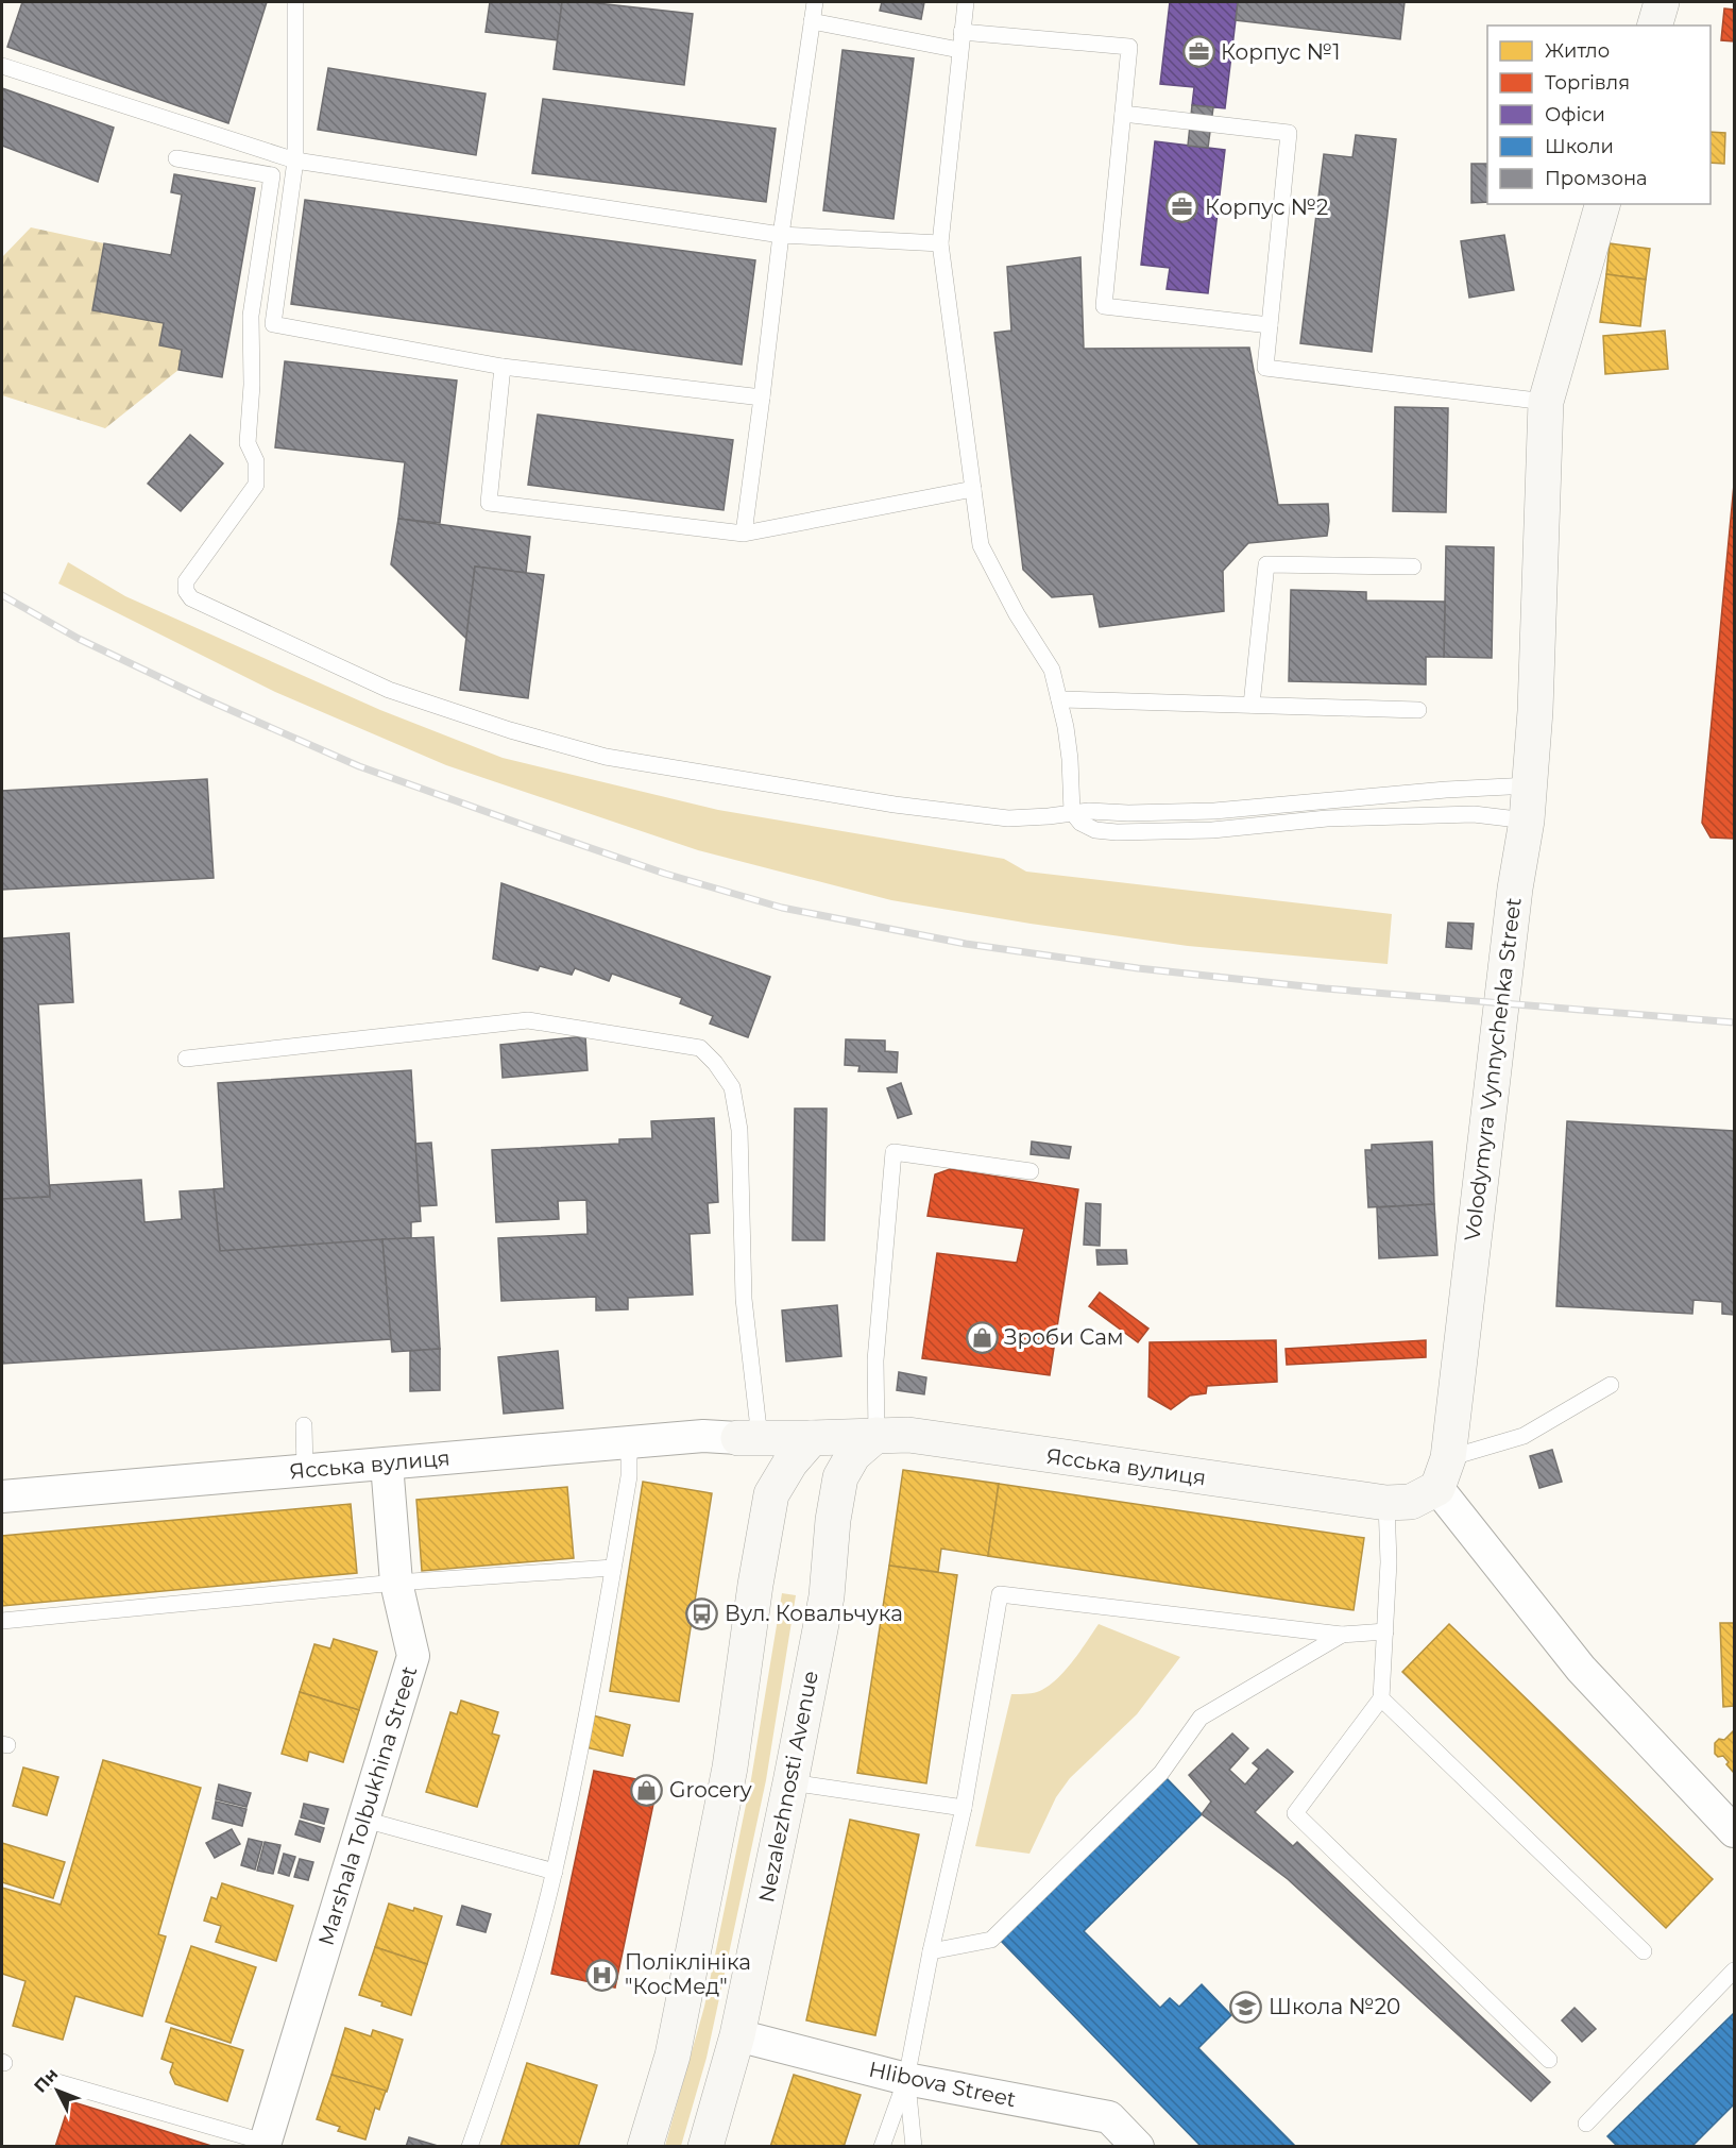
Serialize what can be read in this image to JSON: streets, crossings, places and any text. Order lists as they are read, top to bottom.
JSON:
{
  "streets": {
    "main road": ["Volodymyra Vynnychenka Street", "Ясська вулиця", "Nezalezhnosti Avenue"],
    "street": ["Marshala Tolbukhina Street", "Hlibova Street"]
  },
  "crossings": [
    ["Volodymyra Vynnychenka Street", "Ясська вулиця"],
    ["Ясська вулиця", "Nezalezhnosti Avenue"],
    ["Ясська вулиця", "Marshala Tolbukhina Street"],
    ["Nezalezhnosti Avenue", "Hlibova Street"]
  ],
  "places": {
    "office": ["Корпус №1", "Корпус №2"],
    "shop": ["Зроби Сам", "Grocery"],
    "bus stop": ["Вул. Ковальчука"],
    "hospital": ["Поліклініка \"КосМед\""],
    "school or university": ["Школа №20"]
  },
  "legend": [
    "Житло",
    "Торгівля",
    "Офіси",
    "Школи",
    "Промзона"
  ],
  "north": "top left"
}
